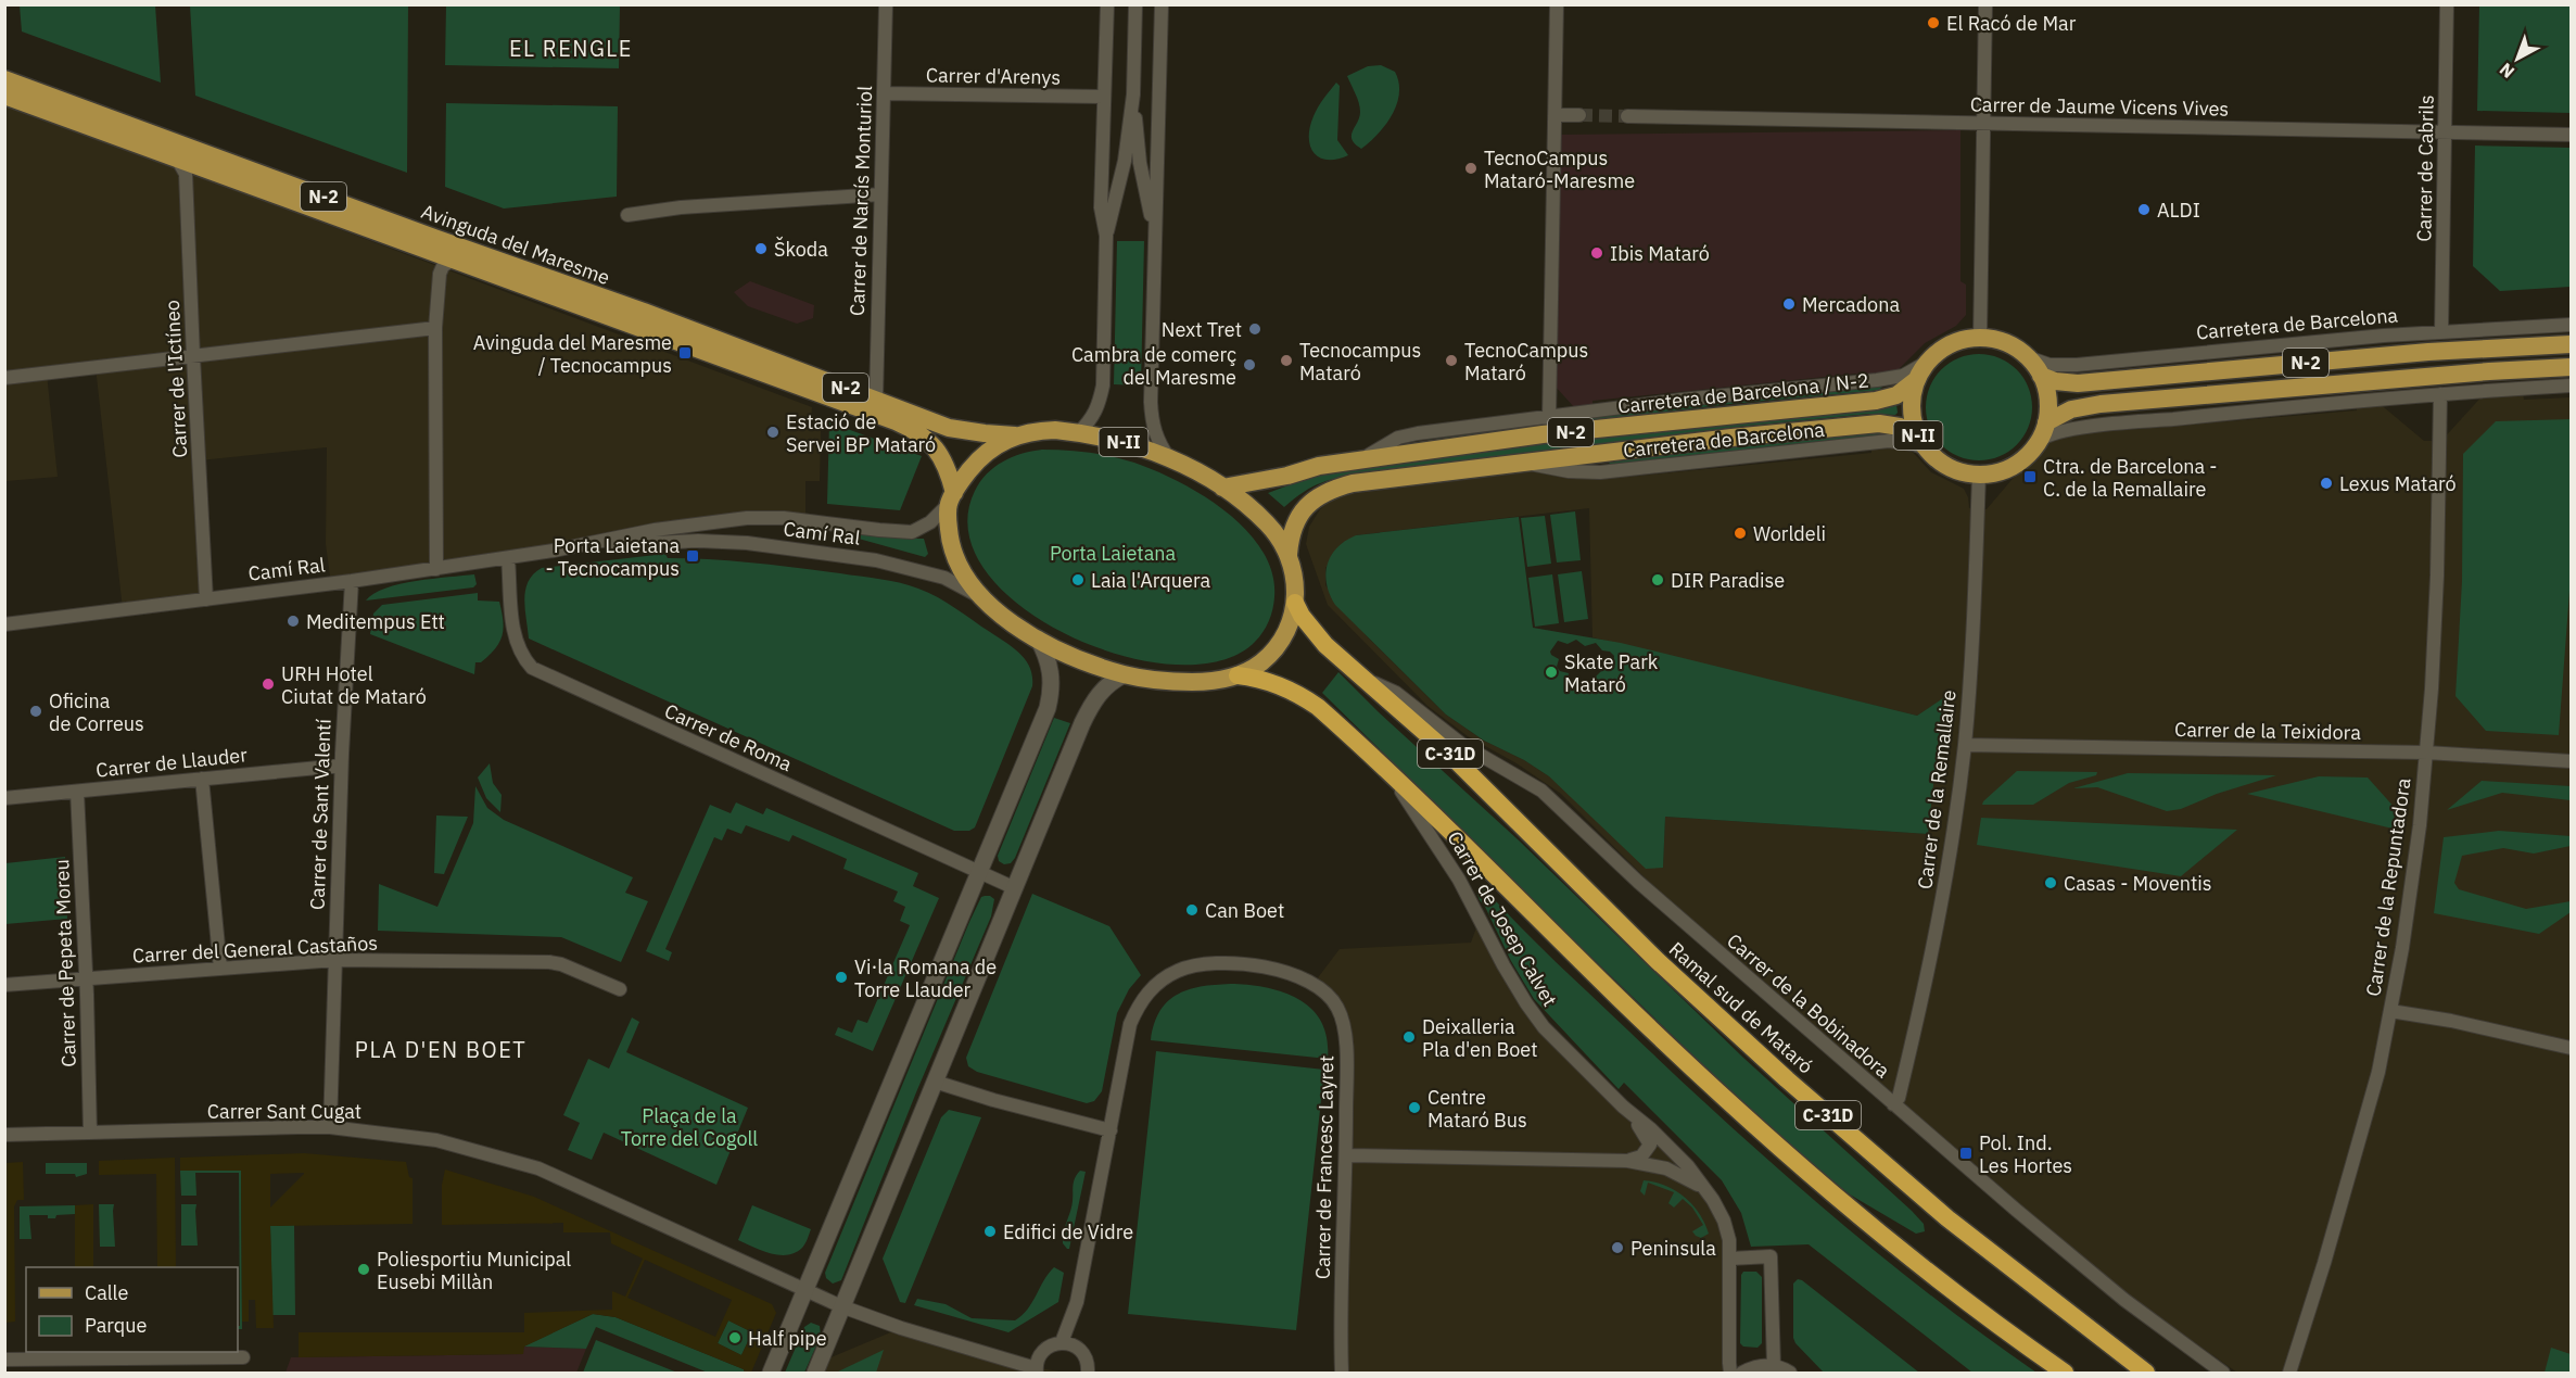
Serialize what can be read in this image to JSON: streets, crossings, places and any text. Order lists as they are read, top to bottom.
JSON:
{
  "streets": {
    "highway": ["C-31D", "Ramal sud de Mataró"],
    "main road": [
      "N-2",
      "Avinguda del Maresme",
      "Carretera de Barcelona / N-2",
      "N-II"
    ],
    "street": [
      "Carrer d'Arenys",
      "Carrer de Jaume Vicens Vives",
      "Carrer de Cabrils",
      "Carrer de Narcís Monturiol",
      "Carretera de Barcelona",
      "Carrer de l'Ictíneo",
      "Camí Ral",
      "Carrer de la Teixidora",
      "Carrer de Roma",
      "Carrer de Llauder",
      "Carrer de la Remallaire",
      "Carrer de Sant Valentí",
      "Carrer de la Repuntadora",
      "Carrer de Josep Calvet",
      "Carrer del General Castaños",
      "Carrer de Pepeta Moreu",
      "Carrer de la Bobinadora",
      "Carrer Sant Cugat",
      "Carrer de Francesc Layret"
    ]
  },
  "crossings": [
    ["Carrer d'Arenys", "Carrer de Narcís Monturiol"],
    ["Carrer de Jaume Vicens Vives", "Carrer de Cabrils"],
    ["Carrer de Cabrils", "Carretera de Barcelona"],
    ["N-2", "Carretera de Barcelona"],
    ["N-2", "Carretera de Barcelona / N-2"],
    ["N-2", "N-II"],
    ["N-2", "Carrer de la Remallaire"],
    ["Carrer de Narcís Monturiol", "Avinguda del Maresme"],
    ["Avinguda del Maresme", "Carrer de l'Ictíneo"],
    ["Avinguda del Maresme", "N-II"],
    ["Avinguda del Maresme", "Camí Ral"],
    ["Carretera de Barcelona", "Carretera de Barcelona / N-2"],
    ["Carretera de Barcelona", "N-II"],
    ["Carretera de Barcelona", "Carrer de la Remallaire"],
    ["Carrer de l'Ictíneo", "Camí Ral"],
    ["Carretera de Barcelona / N-2", "N-II"],
    ["Carretera de Barcelona / N-2", "Carrer de la Remallaire"],
    ["N-II", "Camí Ral"],
    ["N-II", "C-31D"],
    ["N-II", "Carrer de la Remallaire"],
    ["Camí Ral", "Carrer de Roma"],
    ["Camí Ral", "Carrer de Sant Valentí"],
    ["Carrer de la Teixidora", "Carrer de la Remallaire"],
    ["Carrer de la Teixidora", "Carrer de la Repuntadora"],
    ["C-31D", "Carrer de Josep Calvet"],
    ["Carrer de Llauder", "Carrer de Sant Valentí"],
    ["Carrer de Llauder", "Carrer de Pepeta Moreu"],
    ["Carrer de la Remallaire", "Carrer de la Bobinadora"],
    ["Carrer de Sant Valentí", "Carrer del General Castaños"],
    ["Carrer de Sant Valentí", "Carrer Sant Cugat"],
    ["Carrer del General Castaños", "Carrer de Pepeta Moreu"],
    ["Carrer de Pepeta Moreu", "Carrer Sant Cugat"],
    ["Carrer de la Bobinadora", "Ramal sud de Mataró"]
  ],
  "districts": ["EL RENGLE", "PLA D'EN BOET"],
  "parks": ["Porta Laietana", "Plaça de la Torre del Cogoll"],
  "places": {
    "other": [
      "El Racó de Mar",
      "TecnoCampus Mataró-Maresme",
      "ALDI",
      "Škoda",
      "Ibis Mataró",
      "Mercadona",
      "Next Tret",
      "Tecnocampus Mataró",
      "TecnoCampus Mataró",
      "Cambra de comerç del Maresme",
      "Estació de Servei BP Mataró",
      "Lexus Mataró",
      "Worldeli",
      "Laia l'Arquera",
      "DIR Paradise",
      "Meditempus Ett",
      "Skate Park Mataró",
      "URH Hotel Ciutat de Mataró",
      "Oficina de Correus",
      "Casas - Moventis",
      "Can Boet",
      "Vi·la Romana de Torre Llauder",
      "Deixalleria Pla d'en Boet",
      "Centre Mataró Bus",
      "Edifici de Vidre",
      "Peninsula",
      "Poliesportiu Municipal Eusebi Millàn",
      "Half pipe"
    ],
    "transit": [
      "Avinguda del Maresme / Tecnocampus",
      "Ctra. de Barcelona - C. de la Remallaire",
      "Porta Laietana - Tecnocampus",
      "Pol. Ind. Les Hortes"
    ]
  },
  "legend": ["Calle", "Parque"],
  "north": "bottom left"
}
